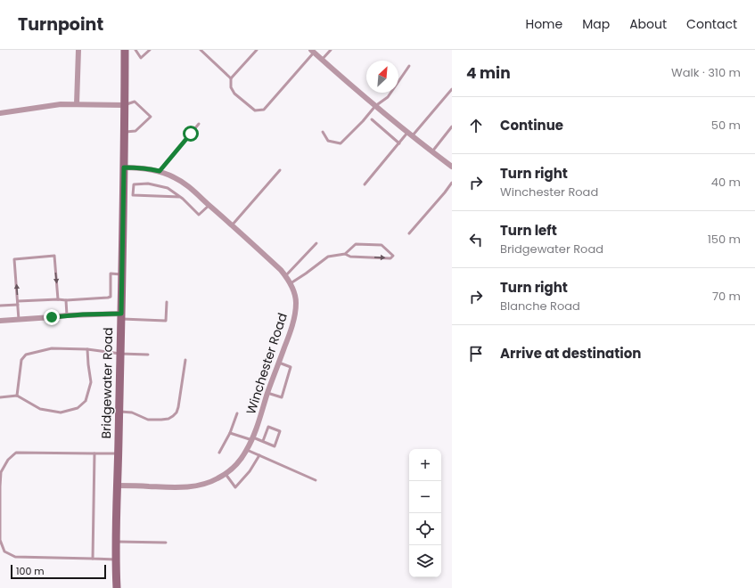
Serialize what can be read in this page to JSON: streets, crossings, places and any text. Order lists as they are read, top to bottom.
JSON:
{
  "streets": {
    "main road": ["Bridgewater Road"],
    "street": ["Winchester Road"]
  },
  "crossings": [
    ["Winchester Road", "Bridgewater Road"]
  ],
  "scale_bar": "100 m",
  "north": "top right",
  "page": {
    "header": "Turnpoint",
    "nav": [
      "Home",
      "Map",
      "About",
      "Contact"
    ],
    "heading": ["4 min", "Walk · 310 m"],
    "list": [
      ["Continue", "50 m"],
      ["Turn right", "Winchester Road", "40 m"],
      ["Turn left", "Bridgewater Road", "150 m"],
      ["Turn right", "Blanche Road", "70 m"],
      "Arrive at destination"
    ],
    "map_buttons": ["+", "−"],
    "scale": "100 m"
  }
}
